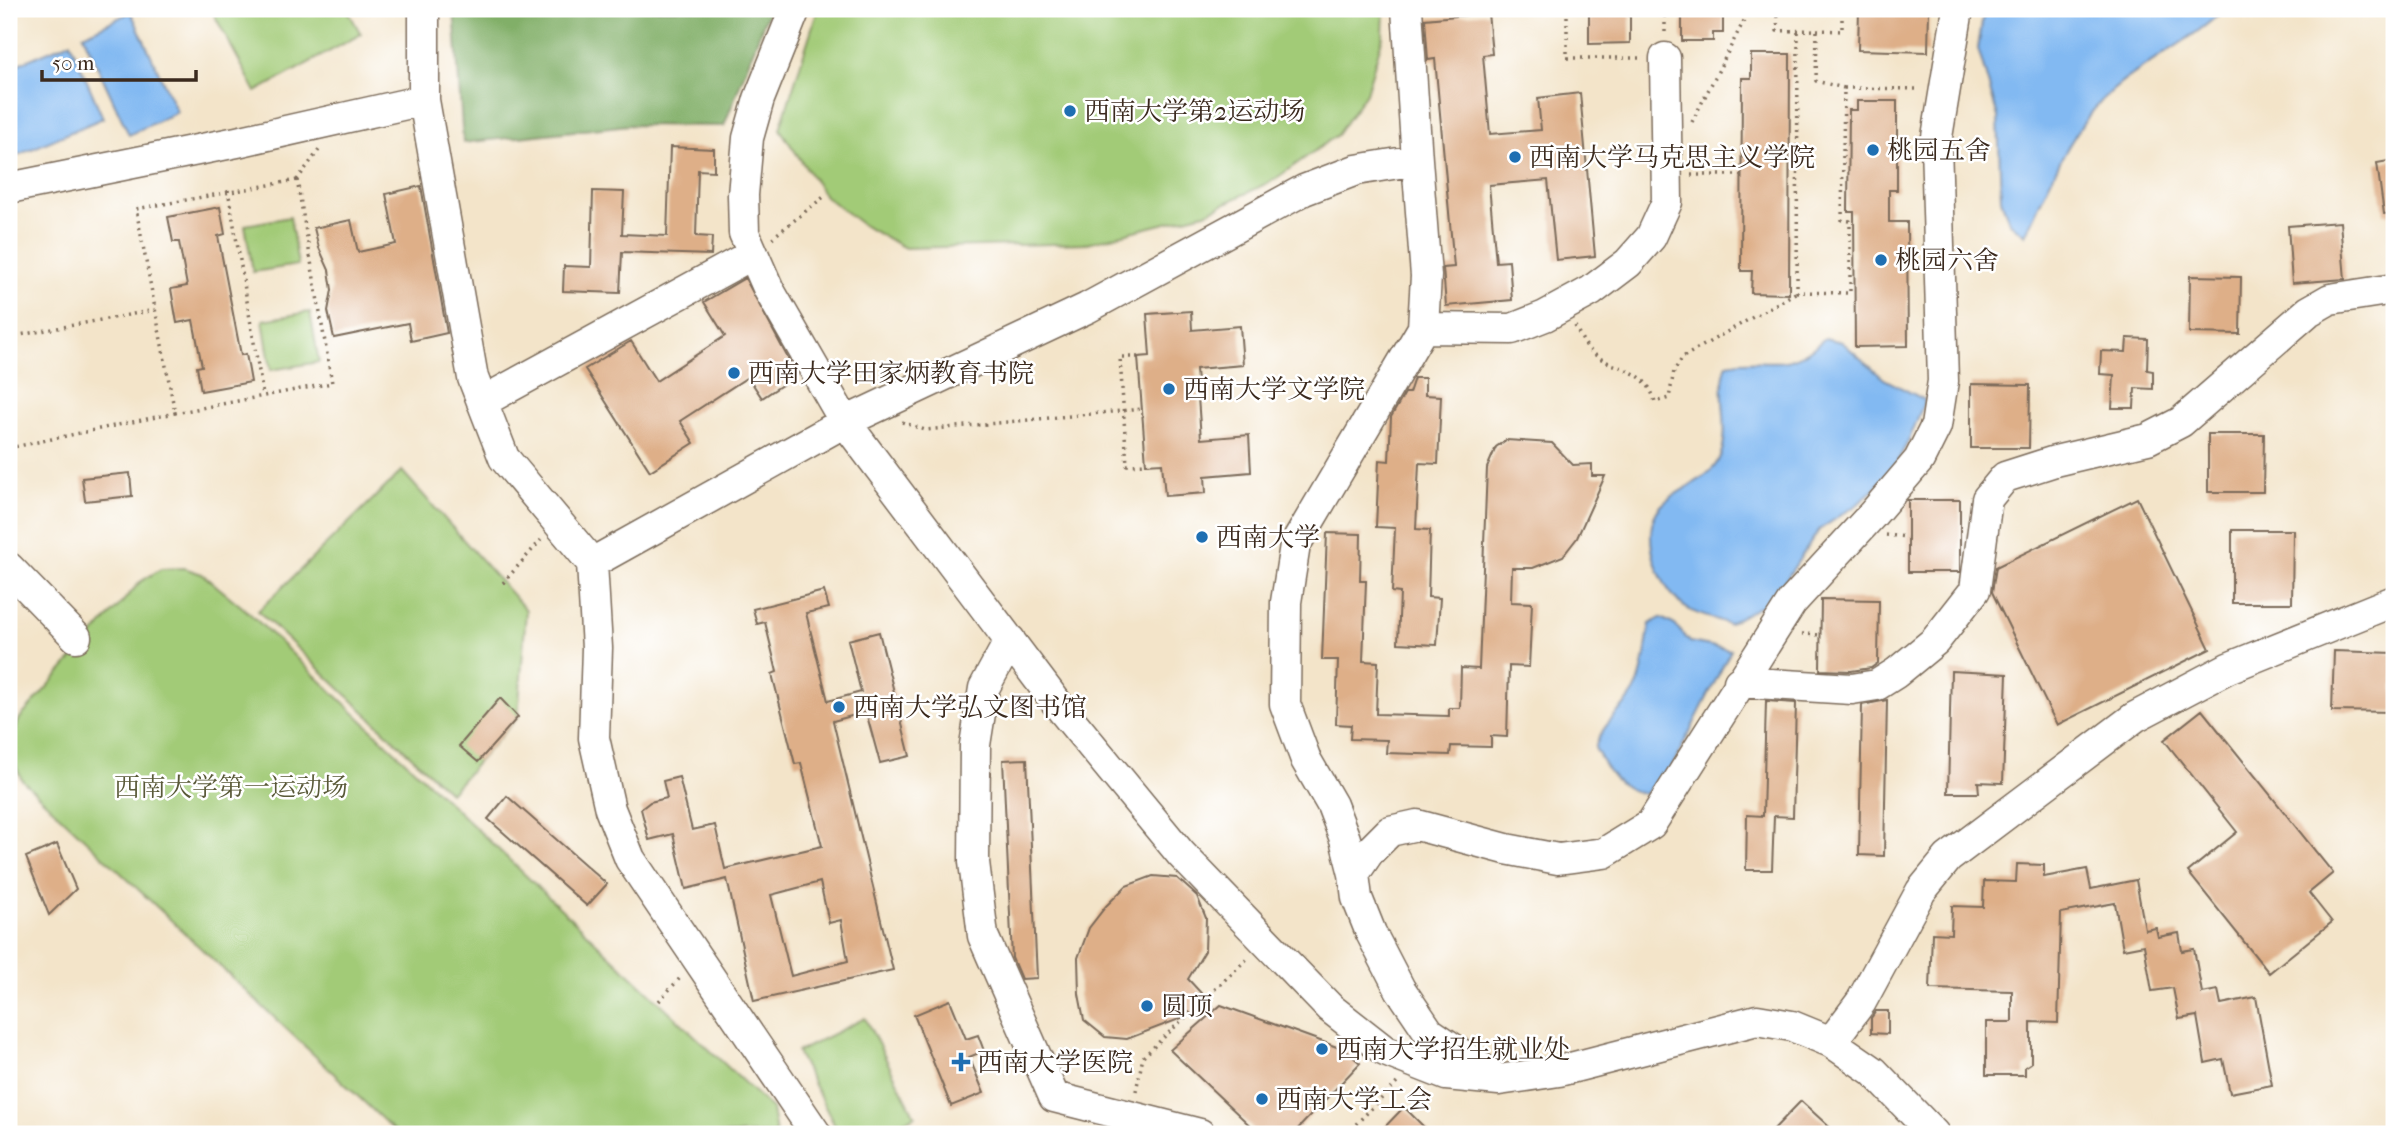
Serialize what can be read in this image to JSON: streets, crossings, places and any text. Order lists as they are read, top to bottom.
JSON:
{
  "parks": ["西南大学第一运动场"],
  "places": {
    "other": [
      "西南大学第2运动场",
      "桃园五舍",
      "西南大学马克思主义学院",
      "桃园六舍",
      "西南大学田家炳教育书院",
      "西南大学文学院",
      "西南大学",
      "西南大学弘文图书馆",
      "圆顶",
      "西南大学招生就业处",
      "西南大学工会"
    ],
    "health": ["西南大学医院"]
  },
  "scale_bar": "50 m"
}
